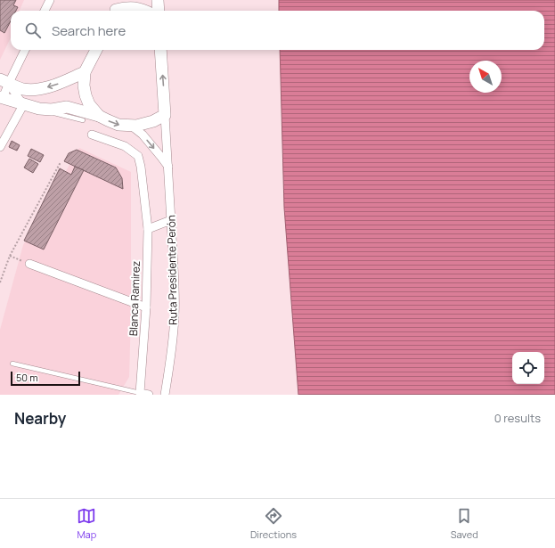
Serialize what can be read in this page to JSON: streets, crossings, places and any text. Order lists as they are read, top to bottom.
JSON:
{
  "streets": {
    "street": ["Ruta Presidente Perón", "Blanca Ramirez"]
  },
  "scale_bar": "50 m",
  "north": "top left",
  "page": {
    "search": "Search here",
    "scale": "50 m",
    "heading": ["Nearby", "0 results"],
    "nav": ["Map", "Directions", "Saved"]
  }
}
